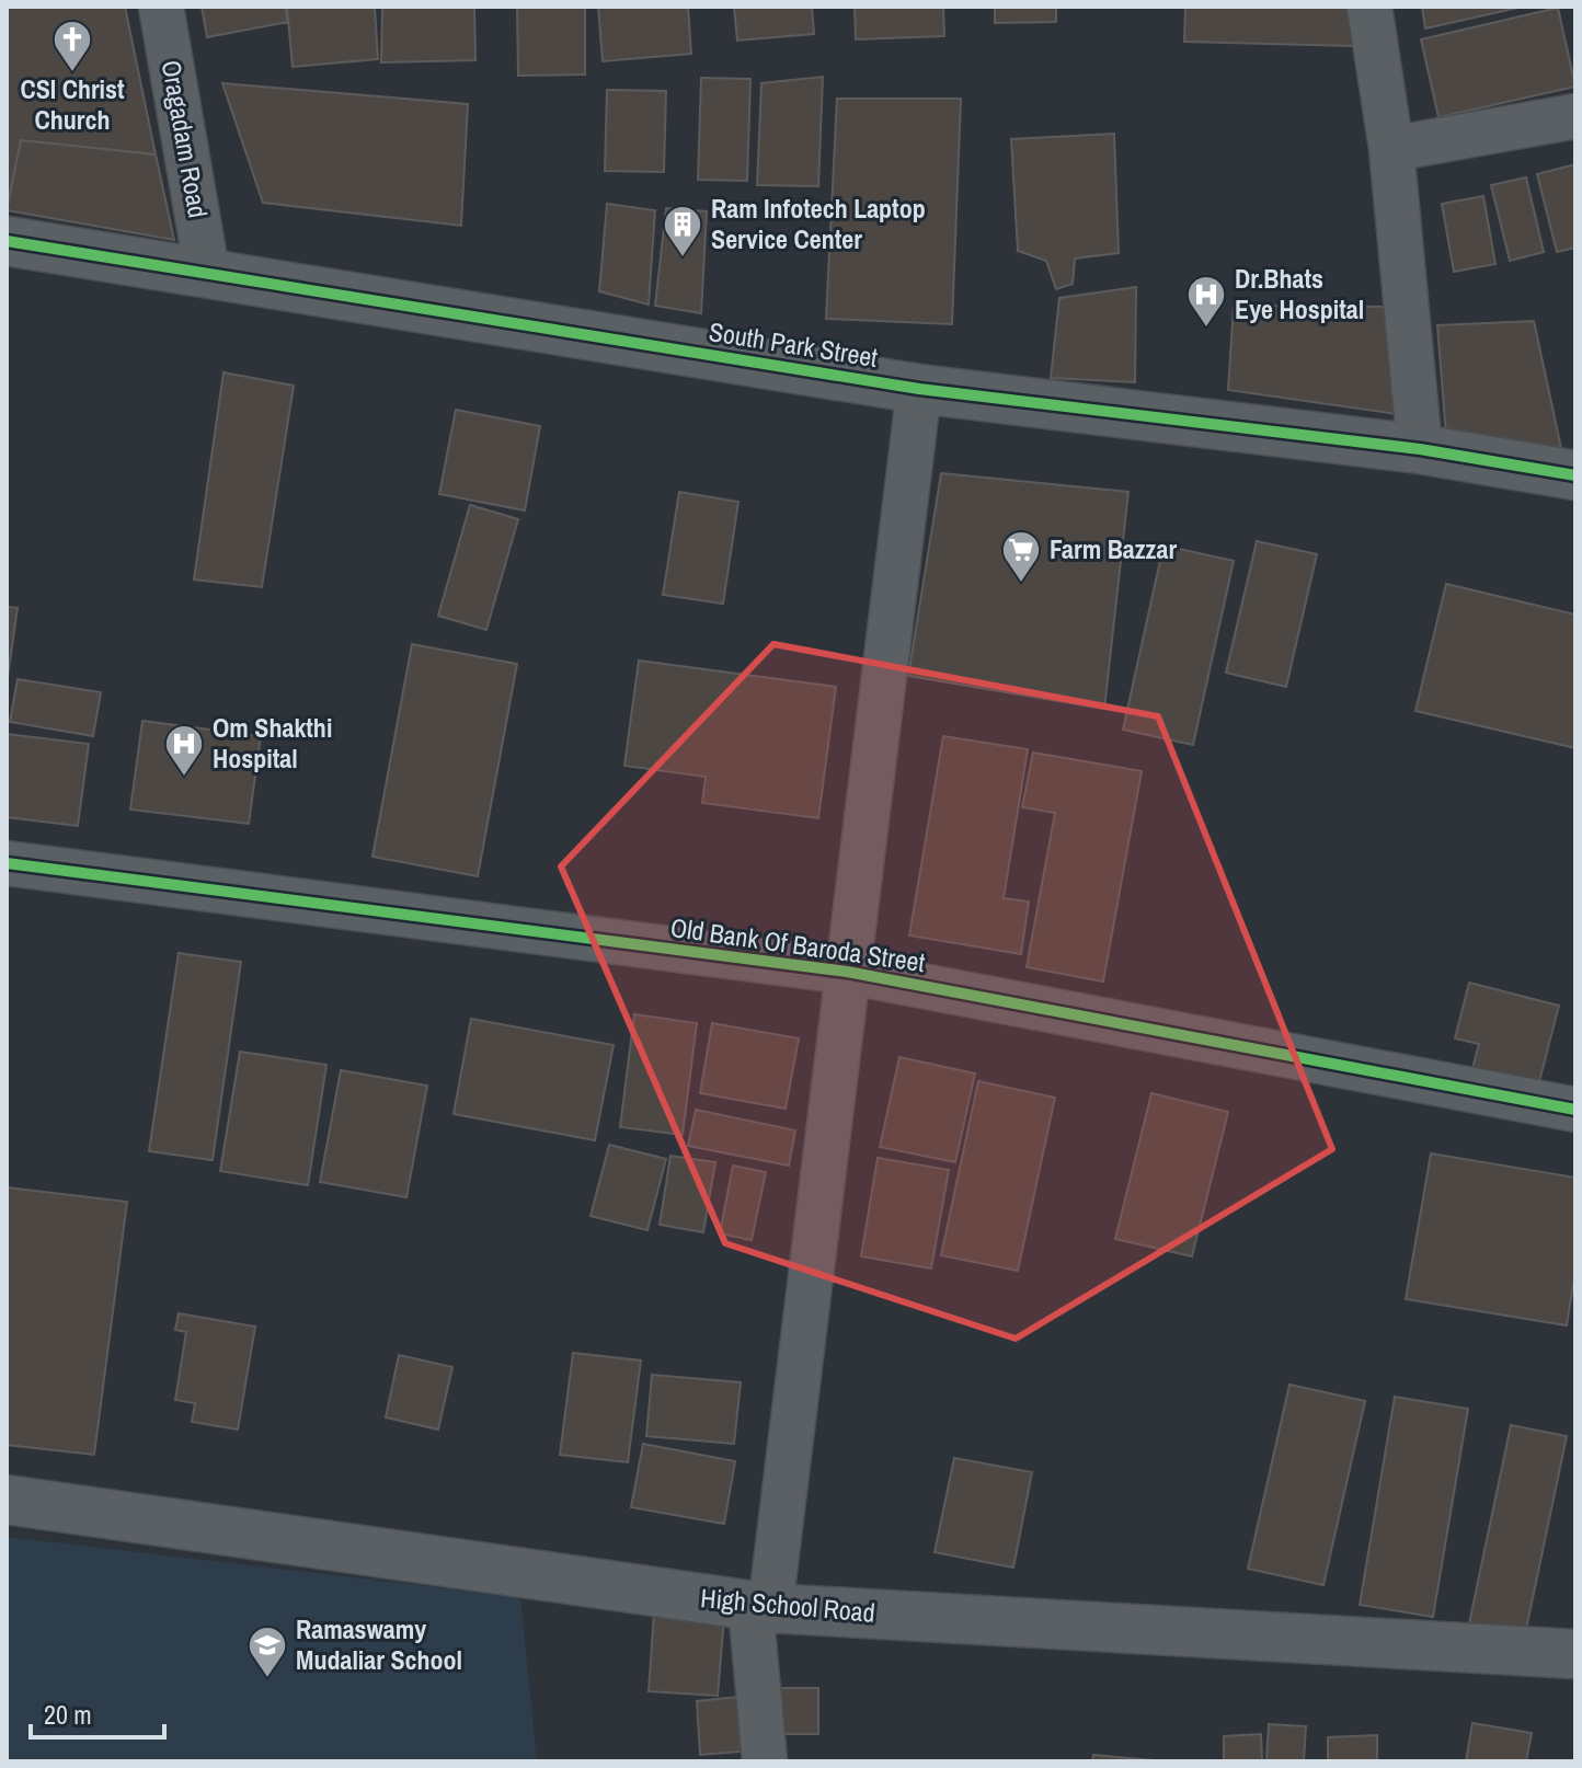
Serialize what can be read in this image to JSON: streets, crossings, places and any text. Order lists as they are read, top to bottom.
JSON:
{
  "streets": {
    "street": [
      "Oragadam Road",
      "South Park Street",
      "Old Bank Of Baroda Street",
      "High School Road"
    ]
  },
  "crossings": [
    ["Oragadam Road", "South Park Street"]
  ],
  "places": {
    "church": ["CSI Christ Church"],
    "building": ["Ram Infotech Laptop Service Center"],
    "hospital": ["Dr.Bhats Eye Hospital", "Om Shakthi Hospital"],
    "supermarket": ["Farm Bazzar"],
    "school or university": ["Ramaswamy Mudaliar School"]
  },
  "scale_bar": "20 m"
}
